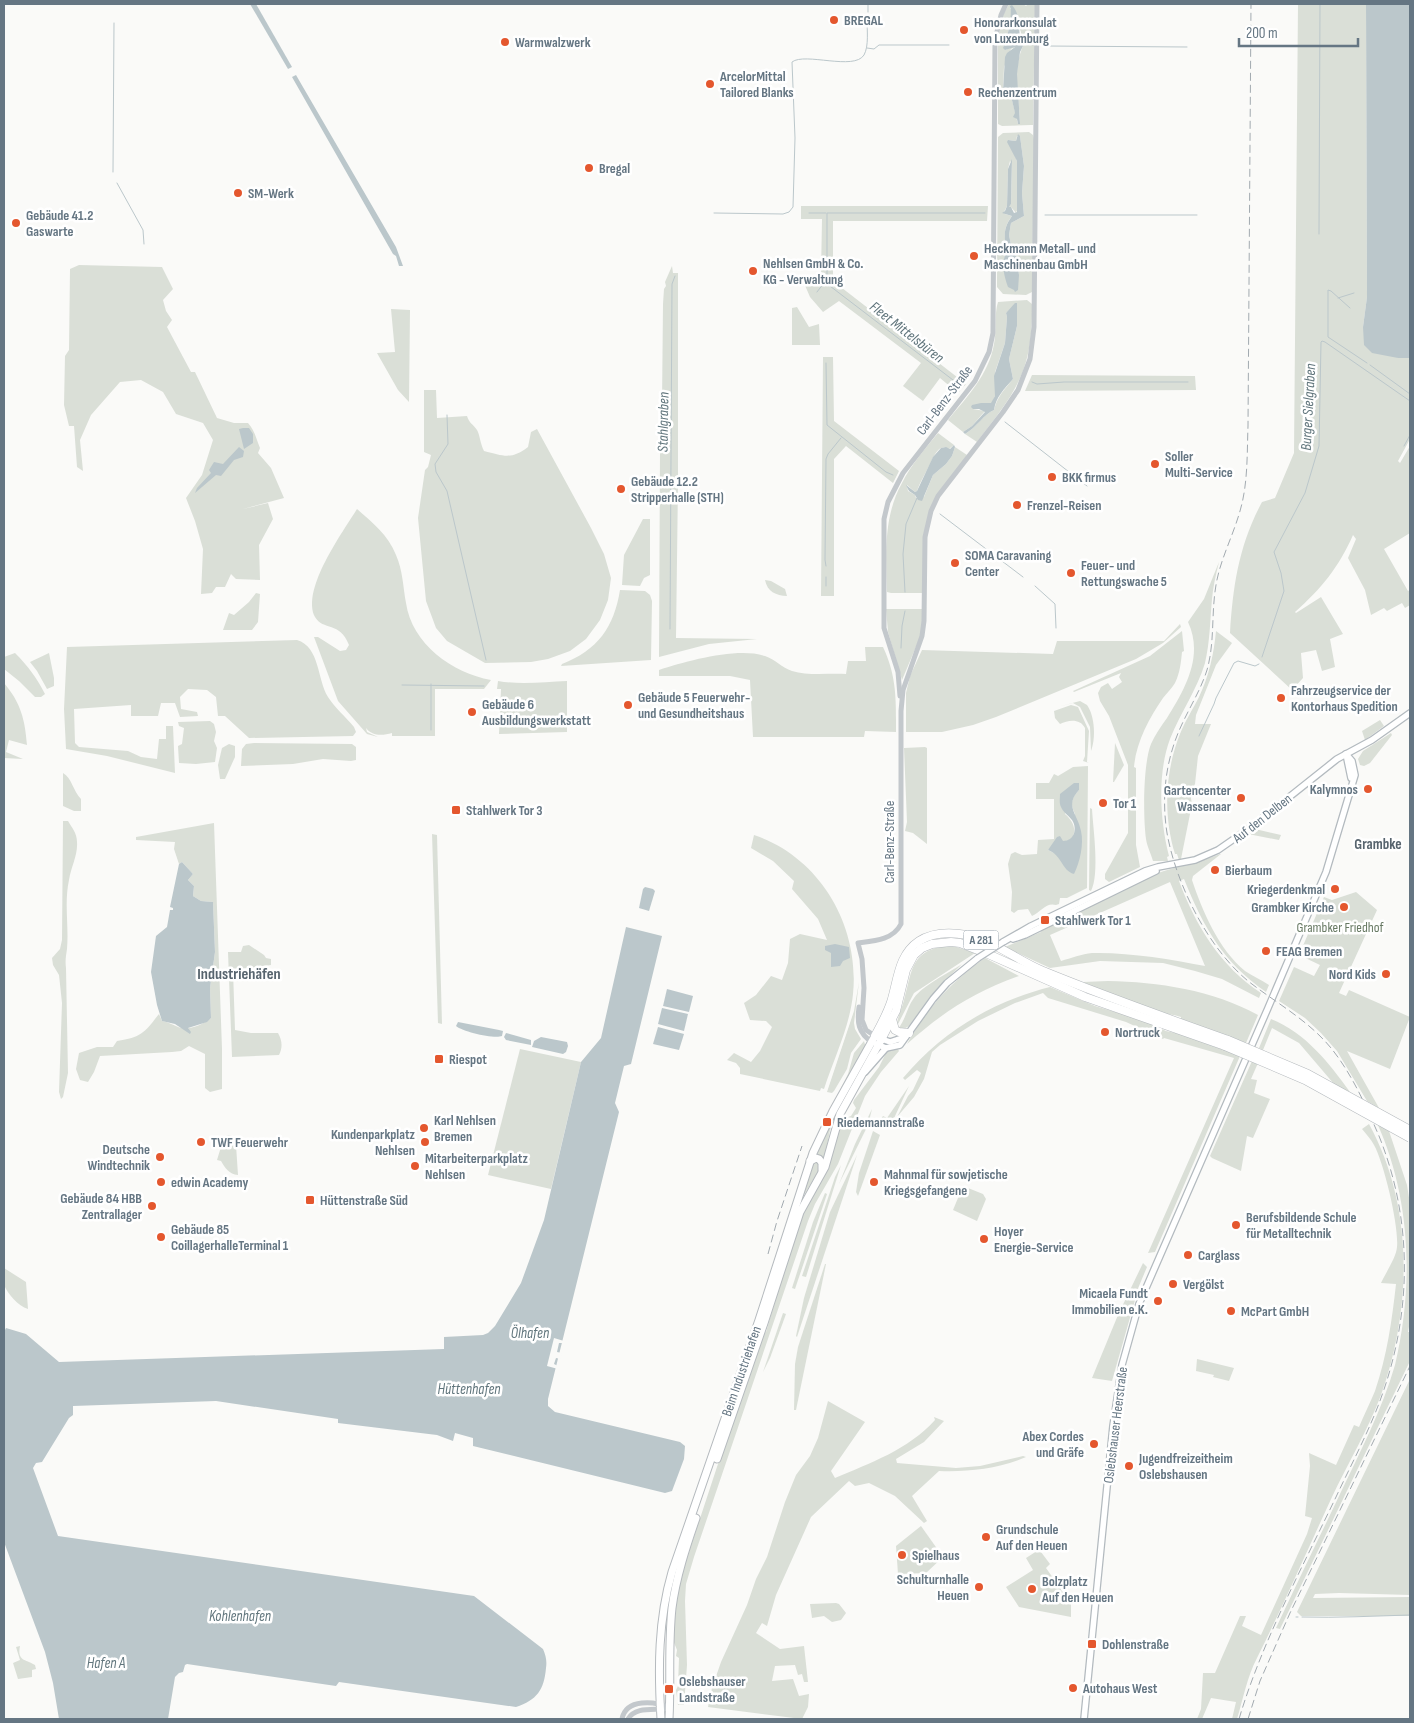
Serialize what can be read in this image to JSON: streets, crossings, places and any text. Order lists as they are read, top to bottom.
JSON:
{
  "streets": {
    "highway": ["A 281"],
    "main road": ["Auf den Delben", "Beim Industriehafen", "Oslebshauser Heerstraße"],
    "street": ["Carl-Benz-Straße"]
  },
  "crossings": [
    ["Carl-Benz-Straße", "A 281"],
    ["Carl-Benz-Straße", "Beim Industriehafen"],
    ["Auf den Delben", "Oslebshauser Heerstraße"],
    ["A 281", "Beim Industriehafen"]
  ],
  "districts": ["Grambke", "Industriehäfen"],
  "water": [
    "Fleet Mittelsbüren",
    "Burger Sielgraben",
    "Stahlgraben",
    "Ölhafen",
    "Hüttenhafen",
    "Kohlenhafen",
    "Hafen A"
  ],
  "parks": ["Grambker Friedhof"],
  "places": {
    "other": [
      "BREGAL",
      "Honorarkonsulat von Luxemburg",
      "Warmwalzwerk",
      "ArcelorMittal Tailored Blanks",
      "Rechenzentrum",
      "Bregal",
      "SM-Werk",
      "Gebäude 41.2 Gaswarte",
      "Heckmann Metall- und Maschinenbau GmbH",
      "Nehlsen GmbH & Co. KG - Verwaltung",
      "Soller Multi-Service",
      "BKK firmus",
      "Gebäude 12.2 Stripperhalle (STH)",
      "Frenzel-Reisen",
      "SOMA Caravaning Center",
      "Feuer- und Rettungswache 5",
      "Fahrzeugservice der Kontorhaus Spedition",
      "Gebäude 5 Feuerwehr- und Gesundheitshaus",
      "Gebäude 6 Ausbildungswerkstatt",
      "Kalymnos",
      "Gartencenter Wassenaar",
      "Tor 1",
      "Bierbaum",
      "Kriegerdenkmal",
      "Grambker Kirche",
      "FEAG Bremen",
      "Nord Kids",
      "Nortruck",
      "Karl Nehlsen Bremen",
      "TWF Feuerwehr",
      "Kundenparkplatz Nehlsen",
      "Deutsche Windtechnik",
      "Mitarbeiterparkplatz Nehlsen",
      "edwin Academy",
      "Mahnmal für sowjetische Kriegsgefangene",
      "Gebäude 84 HBB Zentrallager",
      "Berufsbildende Schule für Metalltechnik",
      "Gebäude 85 CoillagerhalleTerminal 1",
      "Hoyer Energie-Service",
      "Carglass",
      "Vergölst",
      "Micaela Fundt Immobilien e.K.",
      "McPart GmbH",
      "Abex Cordes und Gräfe",
      "Jugendfreizeitheim Oslebshausen",
      "Grundschule Auf den Heuen",
      "Spielhaus",
      "Schulturnhalle Heuen",
      "Bolzplatz Auf den Heuen",
      "Autohaus West"
    ],
    "transit": [
      "Stahlwerk Tor 3",
      "Stahlwerk Tor 1",
      "Riespot",
      "Riedemannstraße",
      "Hüttenstraße Süd",
      "Dohlenstraße",
      "Oslebshauser Landstraße"
    ]
  },
  "scale_bar": "200 m"
}
